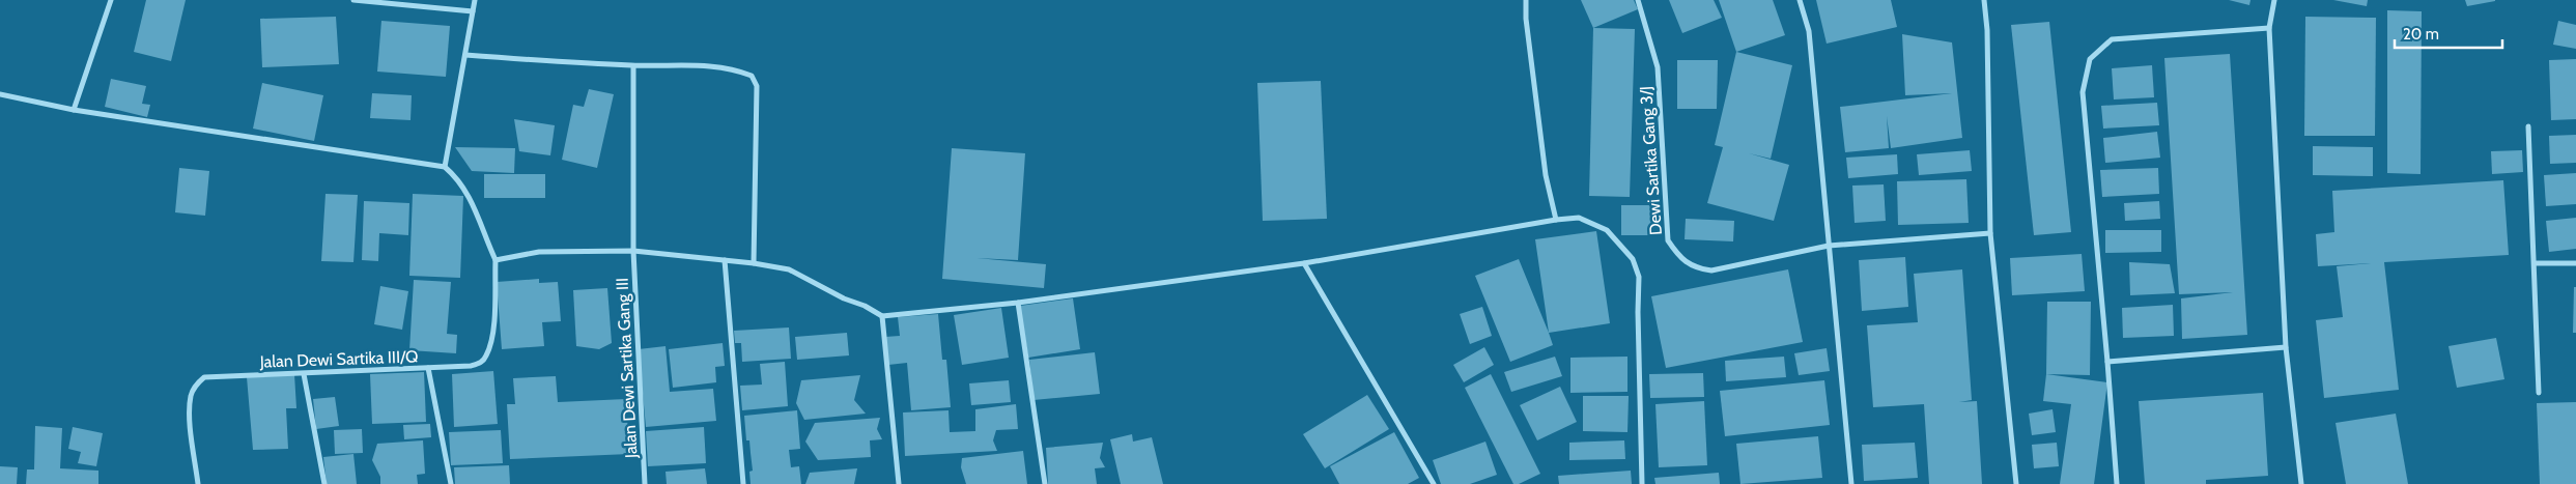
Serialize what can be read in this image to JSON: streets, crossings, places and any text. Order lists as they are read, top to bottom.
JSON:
{
  "streets": {
    "street": ["Dewi Sartika Gang 3/J", "Jalan Dewi Sartika III/Q", "Jalan Dewi Sartika Gang III"]
  },
  "scale_bar": "20 m"
}
